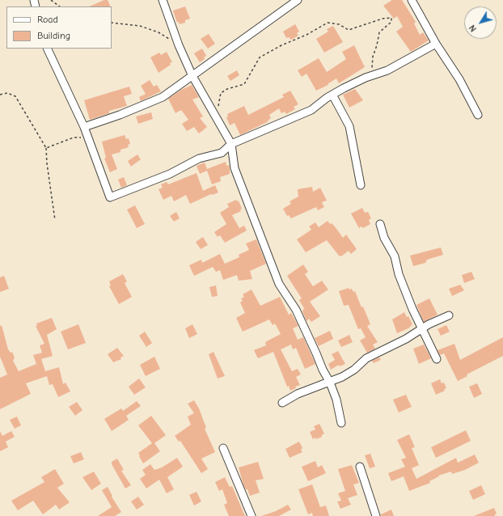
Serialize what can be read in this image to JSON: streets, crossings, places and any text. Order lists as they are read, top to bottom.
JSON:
{
  "legend": ["Road", "Building"],
  "north": "bottom left"
}
